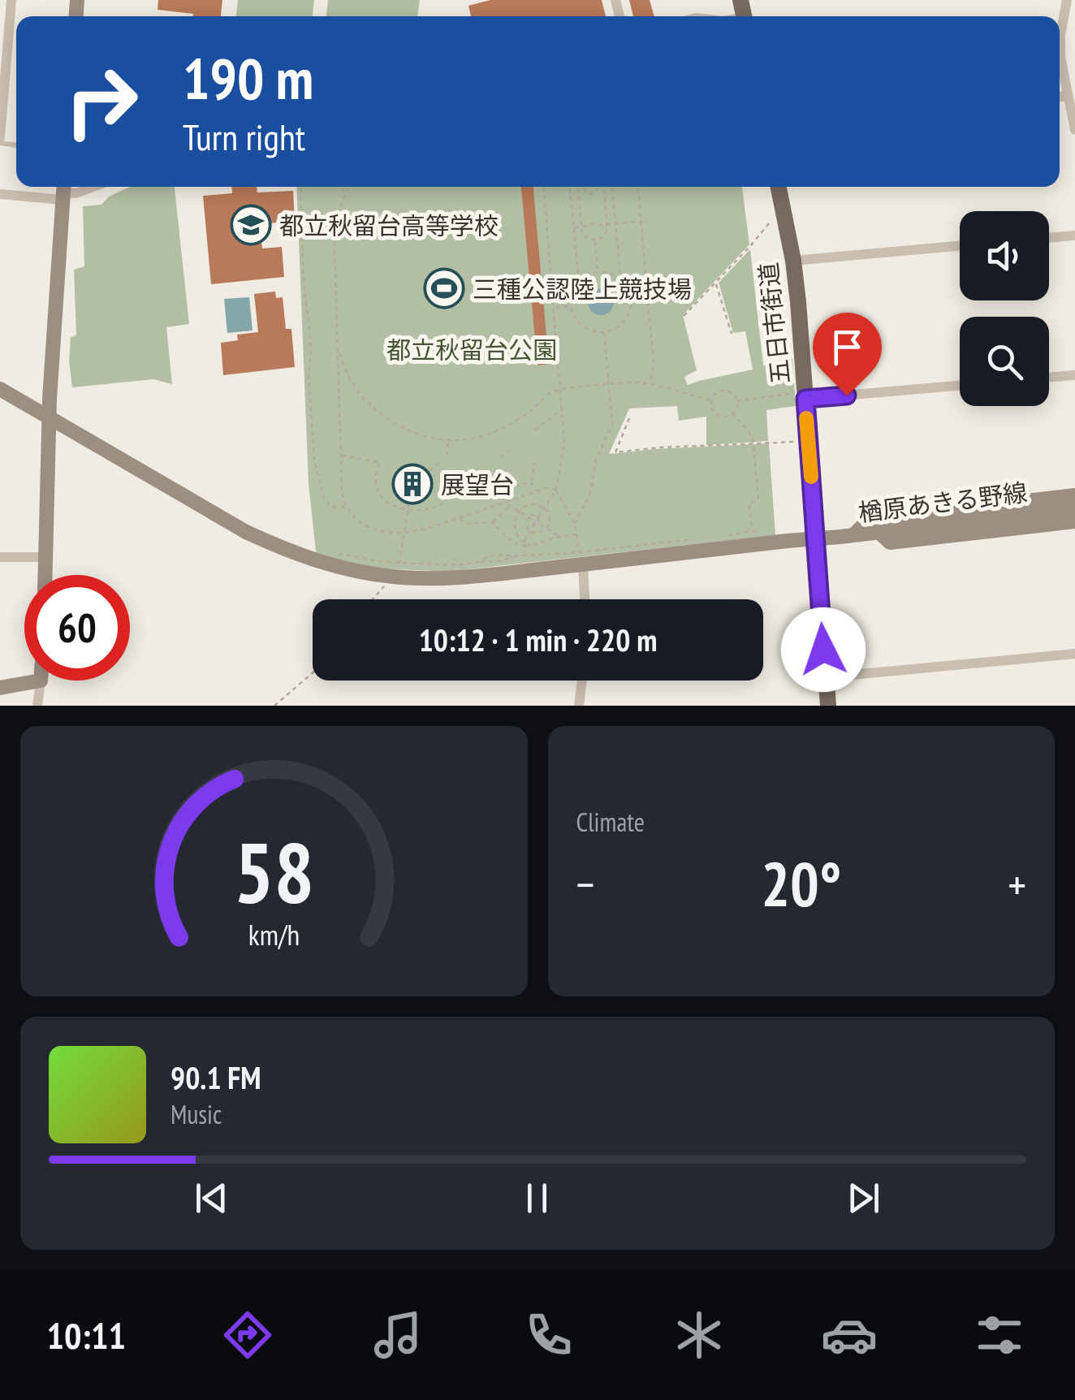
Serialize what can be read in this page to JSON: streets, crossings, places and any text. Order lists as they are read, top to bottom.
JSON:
{
  "streets": {
    "main road": ["五日市街道"],
    "street": ["楢原あきる野線"]
  },
  "crossings": [
    ["五日市街道", "楢原あきる野線"]
  ],
  "parks": ["都立秋留台公園"],
  "places": {
    "school or university": ["都立秋留台高等学校"],
    "sports": ["三種公認陸上競技場"],
    "building": ["展望台"]
  },
  "page": {
    "turn": ["190 m", "Turn right"],
    "limit": "60",
    "trip": "10:12 · 1 min · 220 m",
    "tile": "Climate",
    "heat": ["−", "20°", "+"],
    "song": ["90.1 FM", "Music"],
    "tabs": "10:11",
    "gauge": ["58", "km/h"]
  }
}
